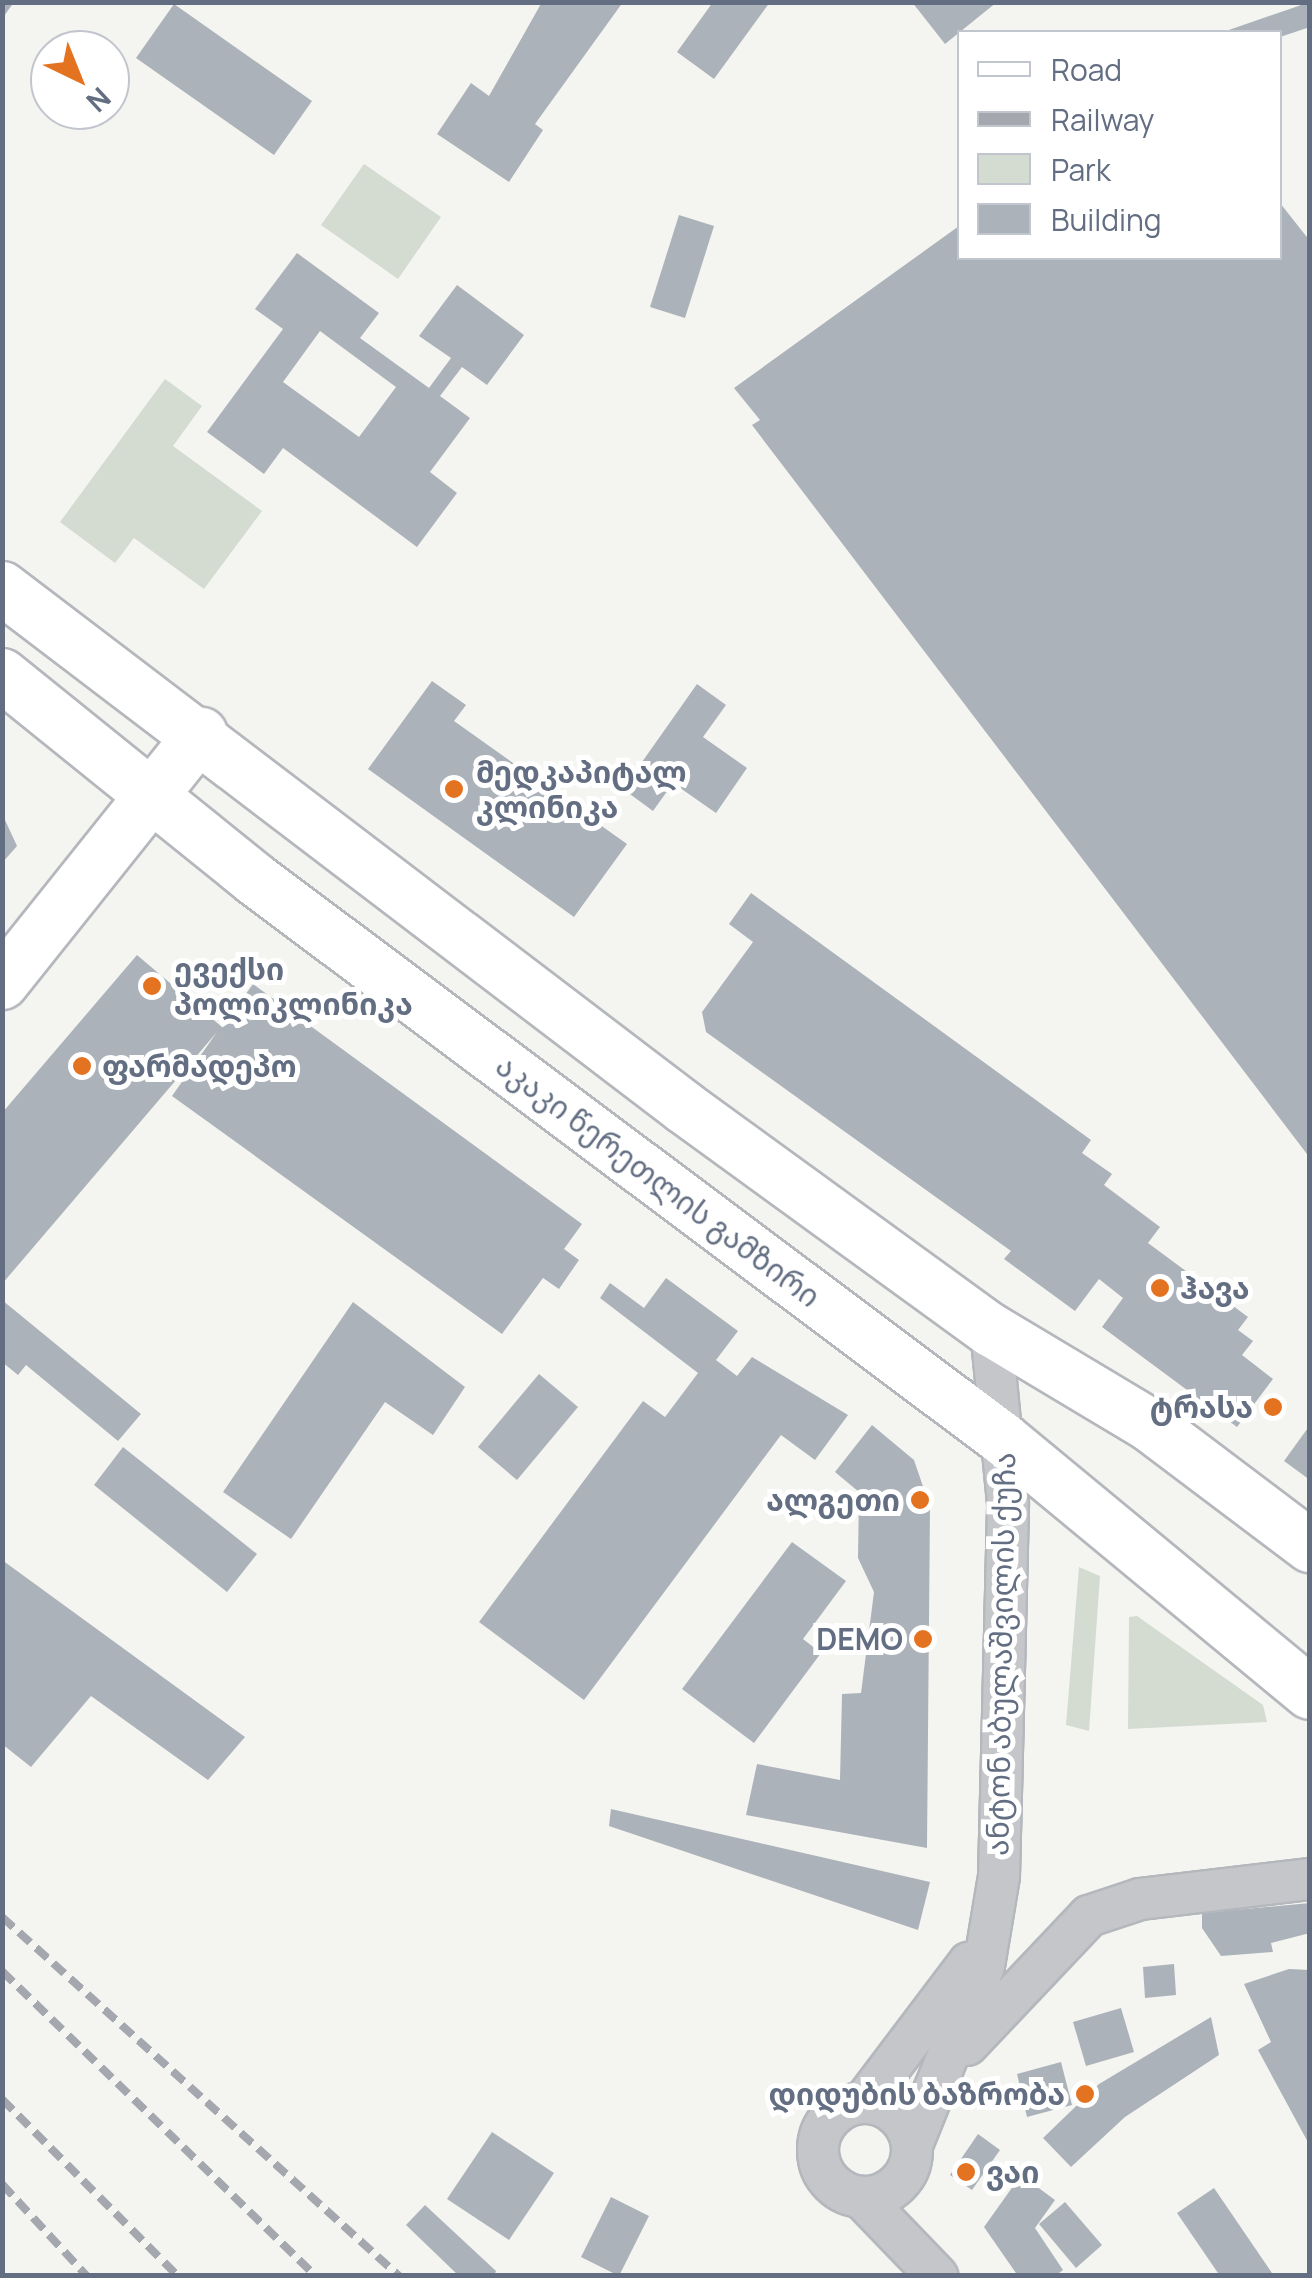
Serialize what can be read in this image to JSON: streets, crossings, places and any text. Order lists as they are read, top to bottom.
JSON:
{
  "streets": {
    "main road": ["აკაკი წერეთლის გამზირი"],
    "street": ["ანტონ აბულაშვილის ქუჩა"]
  },
  "crossings": [
    ["აკაკი წერეთლის გამზირი", "ანტონ აბულაშვილის ქუჩა"]
  ],
  "places": [
    "მედკაპიტალ კლინიკა",
    "ევექსი პოლიკლინიკა",
    "ფარმადეპო",
    "ჰავა",
    "ტრასა",
    "ალგეთი",
    "DEMO",
    "დიდუბის ბაზრობა",
    "ვაი"
  ],
  "legend": [
    "Road",
    "Railway",
    "Park",
    "Building"
  ],
  "north": "bottom right"
}
